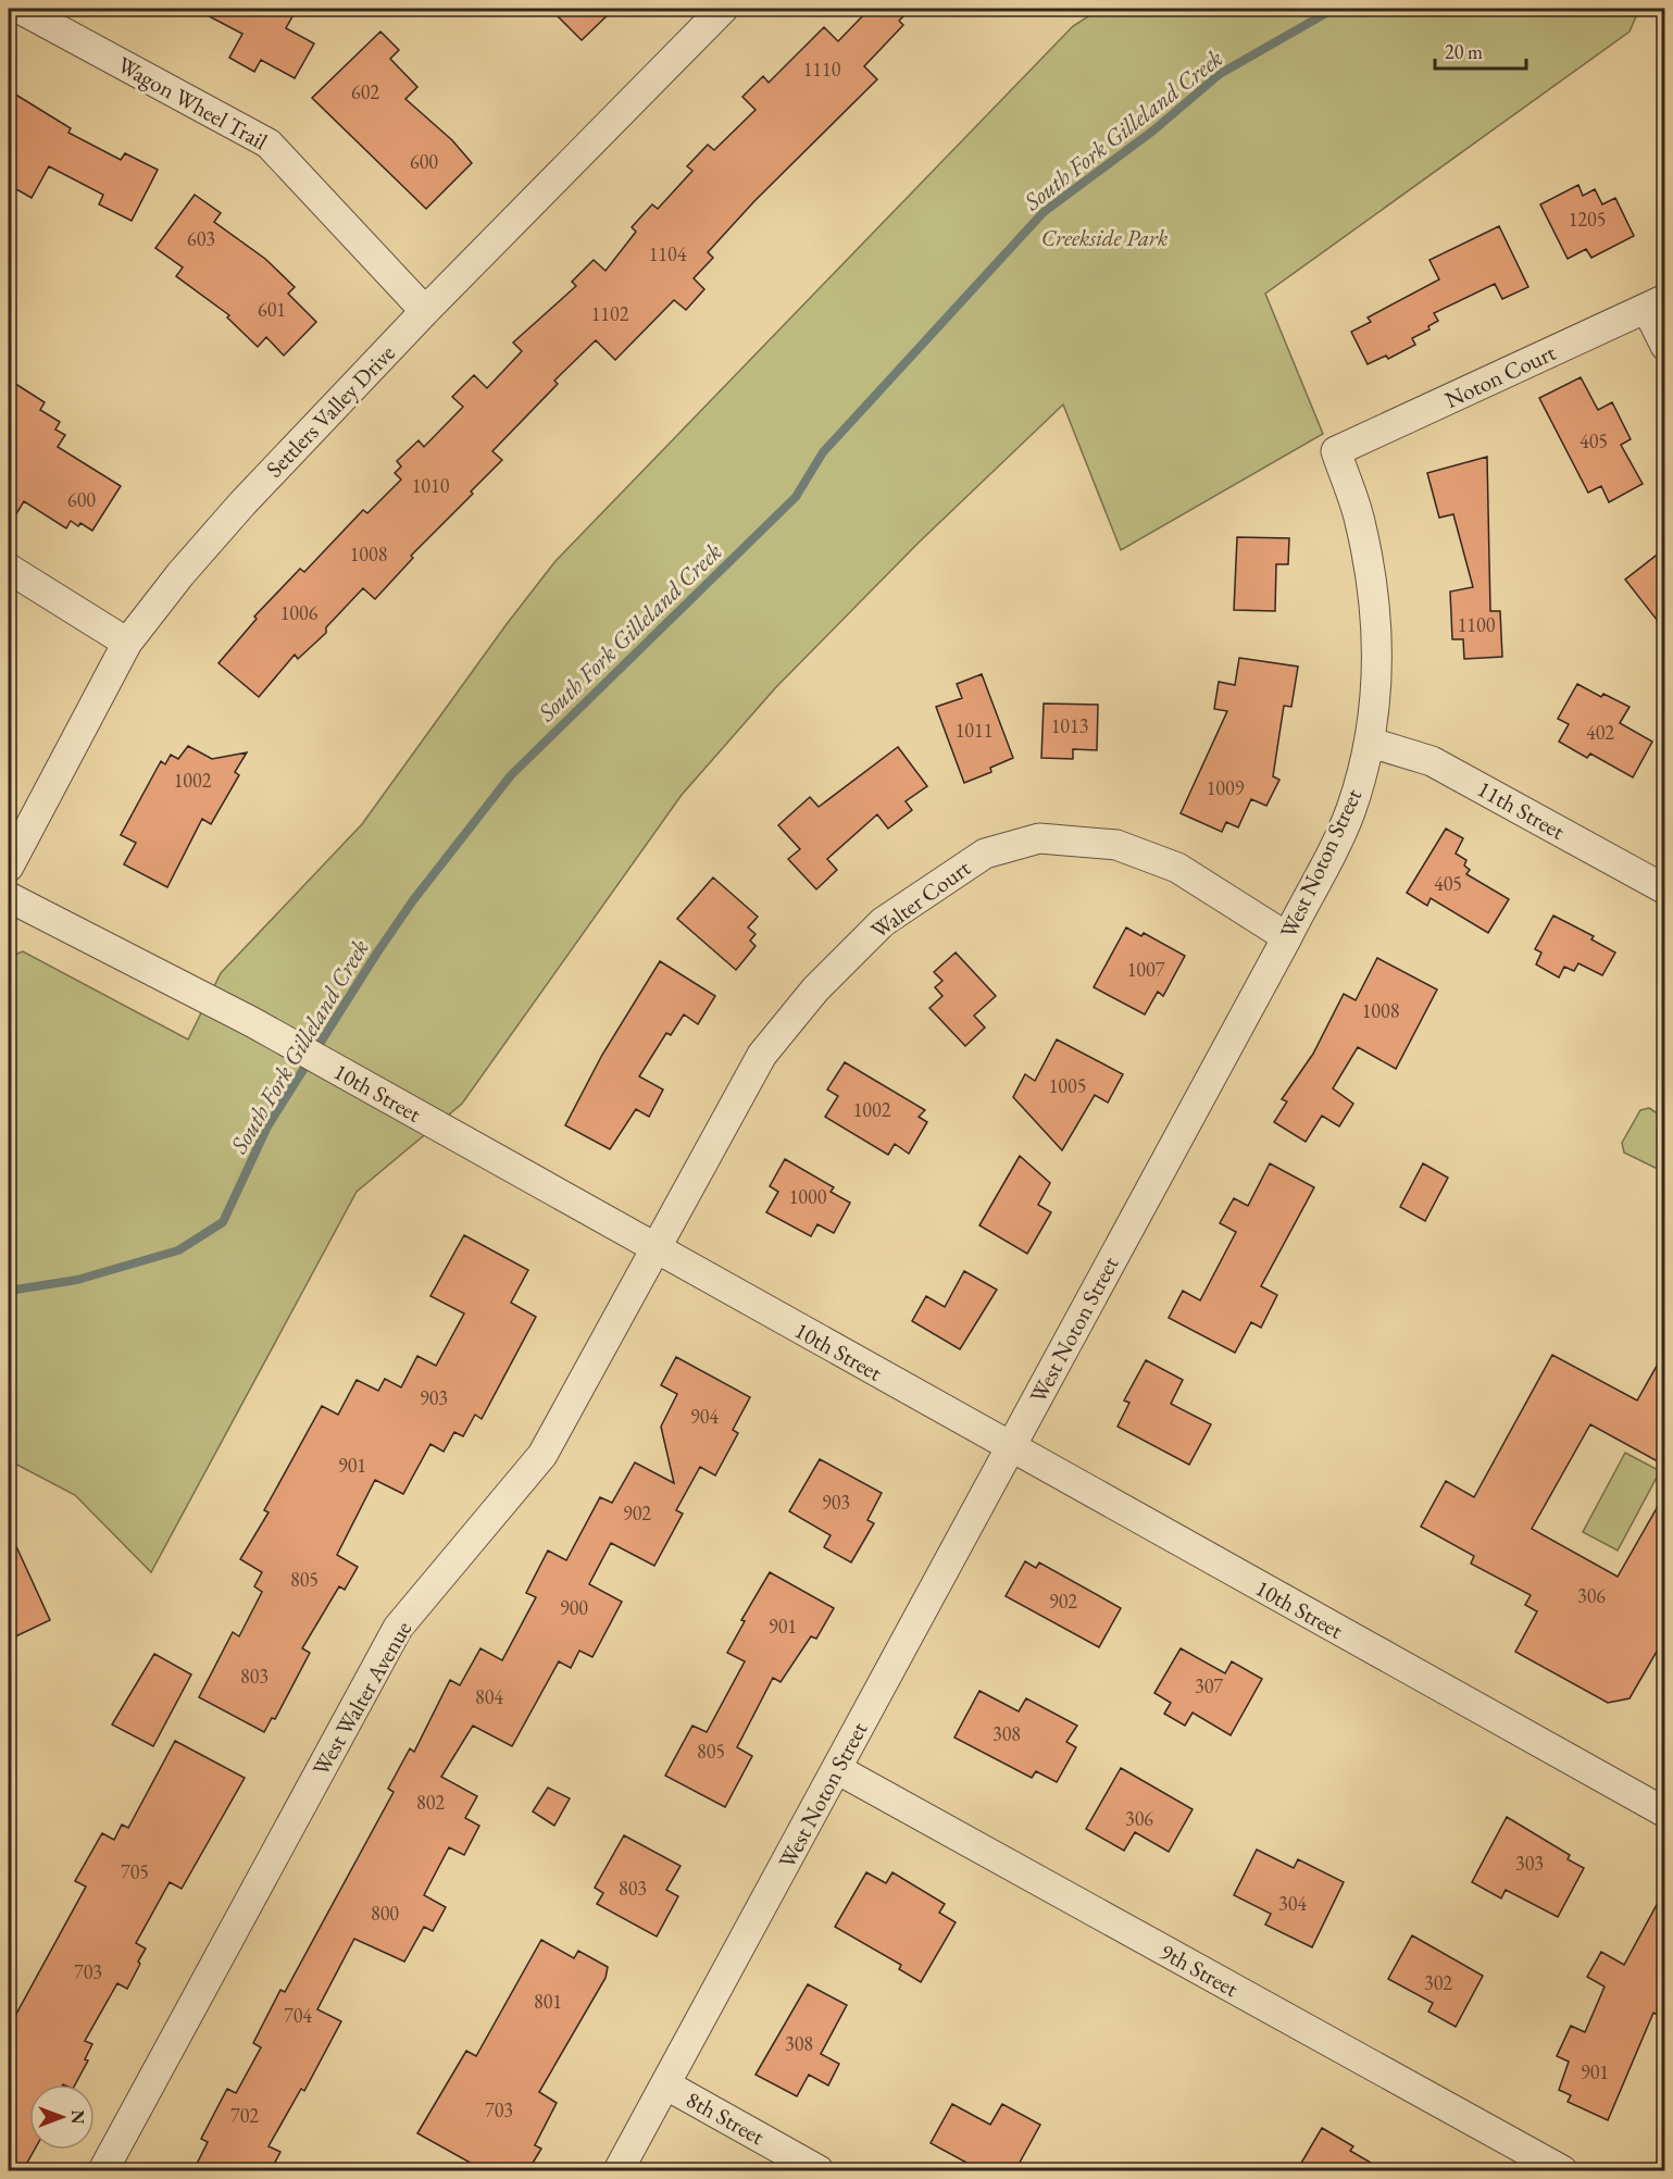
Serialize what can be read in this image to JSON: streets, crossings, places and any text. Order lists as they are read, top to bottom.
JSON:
{
  "streets": {
    "street": [
      "Wagon Wheel Trail",
      "Noton Court",
      "Settlers Valley Drive",
      "11th Street",
      "West Noton Street",
      "Walter Court",
      "10th Street",
      "West Walter Avenue",
      "9th Street",
      "8th Street"
    ]
  },
  "crossings": [
    ["Wagon Wheel Trail", "Settlers Valley Drive"],
    ["Noton Court", "West Noton Street"],
    ["11th Street", "West Noton Street"],
    ["West Noton Street", "Walter Court"],
    ["West Noton Street", "10th Street"],
    ["West Noton Street", "9th Street"],
    ["West Noton Street", "8th Street"],
    ["Walter Court", "10th Street"],
    ["Walter Court", "West Walter Avenue"],
    ["10th Street", "West Walter Avenue"]
  ],
  "water": ["South Fork Gilleland Creek"],
  "parks": ["Creekside Park"],
  "house_numbers": [
    "1110",
    "602",
    "600",
    "1205",
    "603",
    "1104",
    "601",
    "1102",
    "405",
    "1010",
    "600",
    "1008",
    "1006",
    "1100",
    "1013",
    "1011",
    "402",
    "1002",
    "1009",
    "405",
    "1007",
    "1008",
    "1005",
    "1002",
    "1000",
    "903",
    "904",
    "901",
    "903",
    "902",
    "805",
    "306",
    "902",
    "900",
    "901",
    "803",
    "307",
    "804",
    "308",
    "805",
    "802",
    "306",
    "303",
    "705",
    "803",
    "304",
    "800",
    "703",
    "302",
    "801",
    "704",
    "308",
    "901",
    "703",
    "702"
  ],
  "scale_bar": "20 m",
  "north": "right"
}
